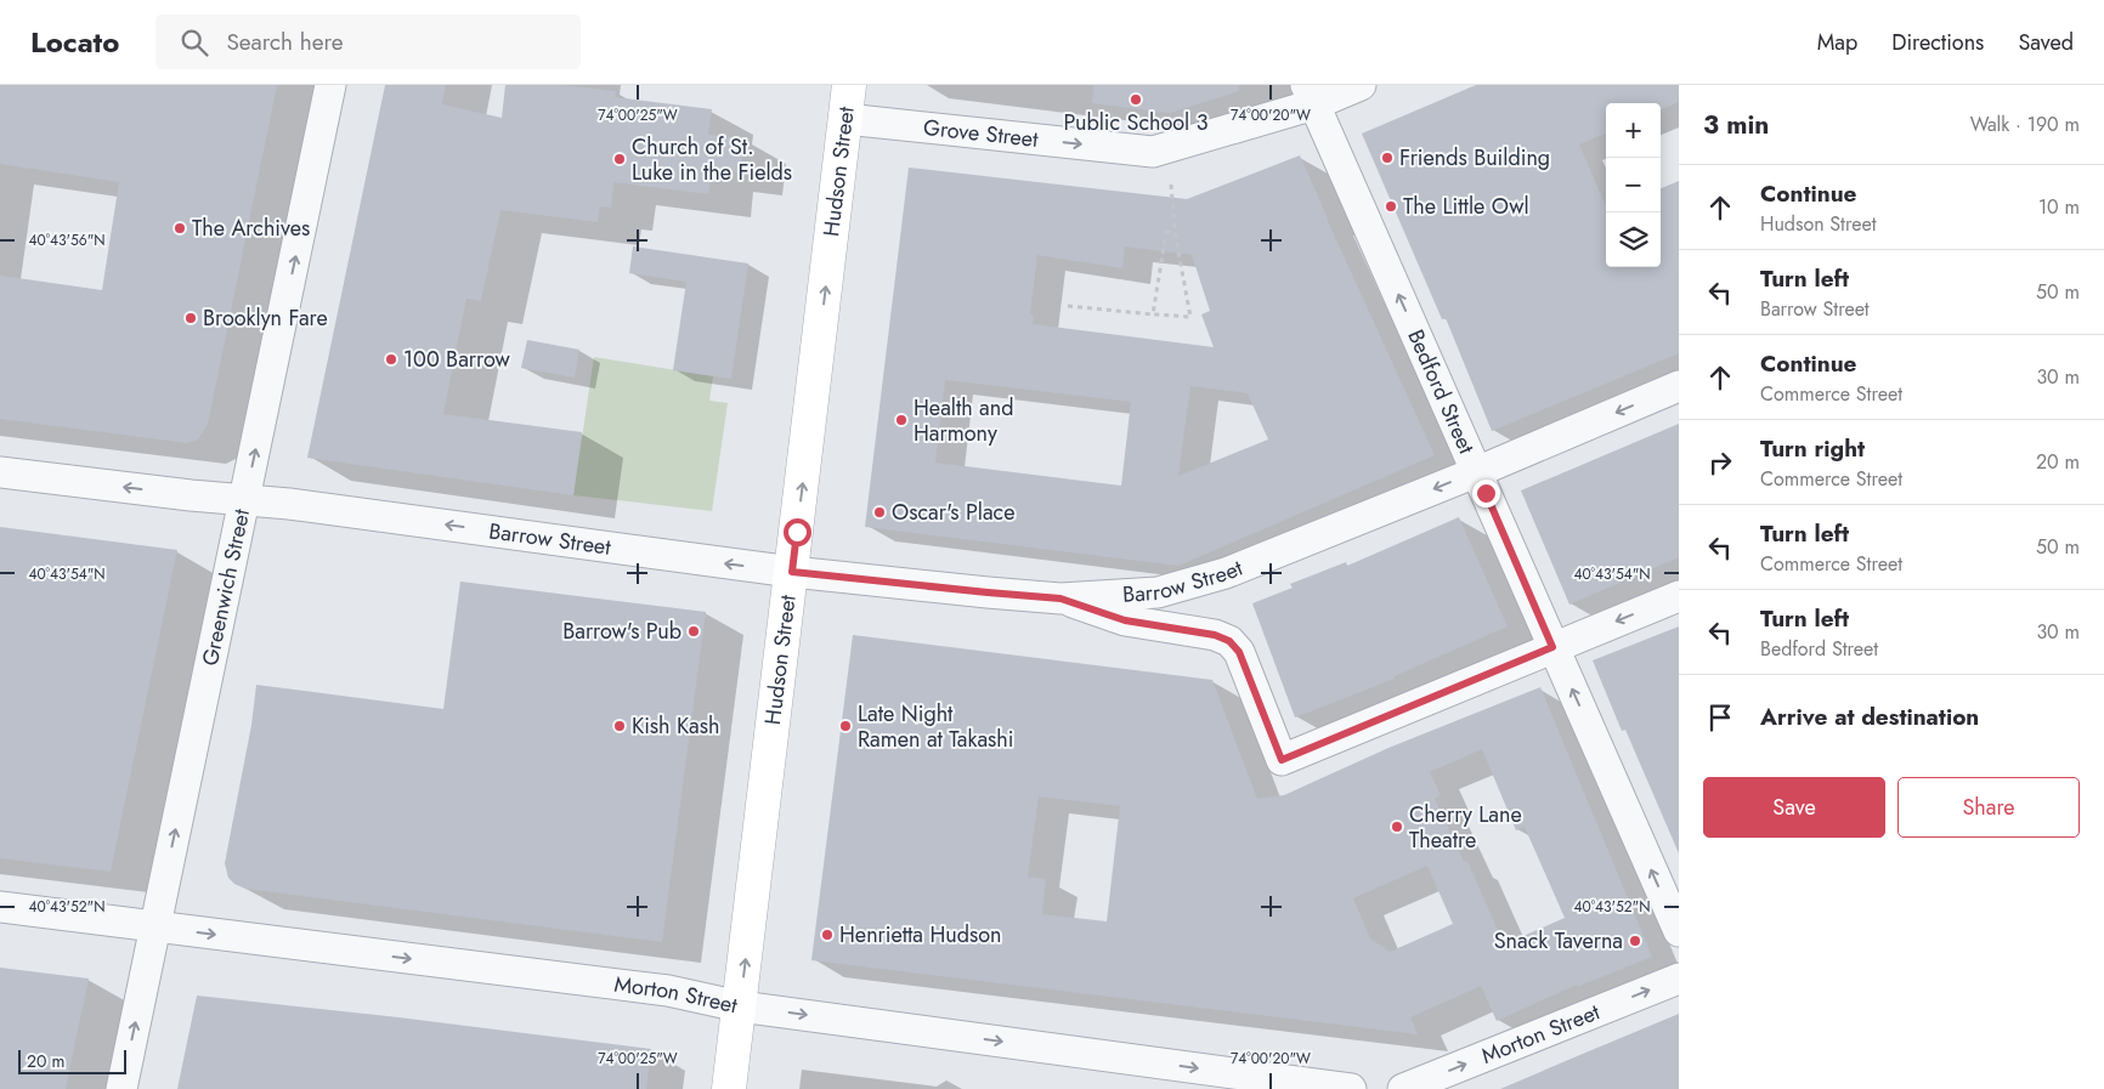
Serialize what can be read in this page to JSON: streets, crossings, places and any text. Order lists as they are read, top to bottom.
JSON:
{
  "streets": {
    "main road": ["Hudson Street"],
    "street": [
      "Grove Street",
      "Bedford Street",
      "Barrow Street",
      "Greenwich Street",
      "Morton Street"
    ]
  },
  "crossings": [
    ["Grove Street", "Hudson Street"],
    ["Grove Street", "Bedford Street"],
    ["Hudson Street", "Barrow Street"],
    ["Hudson Street", "Morton Street"],
    ["Bedford Street", "Barrow Street"],
    ["Barrow Street", "Greenwich Street"],
    ["Greenwich Street", "Morton Street"]
  ],
  "one_way": [
    "Grove Street",
    "Hudson Street",
    "Bedford Street",
    "Barrow Street",
    "Greenwich Street",
    "Morton Street"
  ],
  "places": [
    "Public School 3",
    "Friends Building",
    "Church of St. Luke in the Fields",
    "The Little Owl",
    "The Archives",
    "Brooklyn Fare",
    "100 Barrow",
    "Health and Harmony",
    "Oscar's Place",
    "Barrow's Pub",
    "Kish Kash",
    "Late Night Ramen at Takashi",
    "Cherry Lane Theatre",
    "Henrietta Hudson",
    "Snack Taverna"
  ],
  "scale_bar": "20 m",
  "page": {
    "header": "Locato",
    "search": "Search here",
    "nav": ["Map", "Directions", "Saved"],
    "heading": ["3 min", "Walk · 190 m"],
    "map_buttons": ["+", "−"],
    "list": [
      ["Continue", "Hudson Street", "10 m"],
      ["Turn left", "Barrow Street", "50 m"],
      ["Continue", "Commerce Street", "30 m"],
      ["Turn right", "Commerce Street", "20 m"],
      ["Turn left", "Commerce Street", "50 m"],
      ["Turn left", "Bedford Street", "30 m"],
      "Arrive at destination"
    ],
    "buttons": ["Save", "Share"],
    "scale": "20 m"
  },
  "coordinates": [
    "74°00'25\"W",
    "74°00'20\"W",
    "40°43'56\"N",
    "40°43'54\"N",
    "40°43'52\"N"
  ]
}
